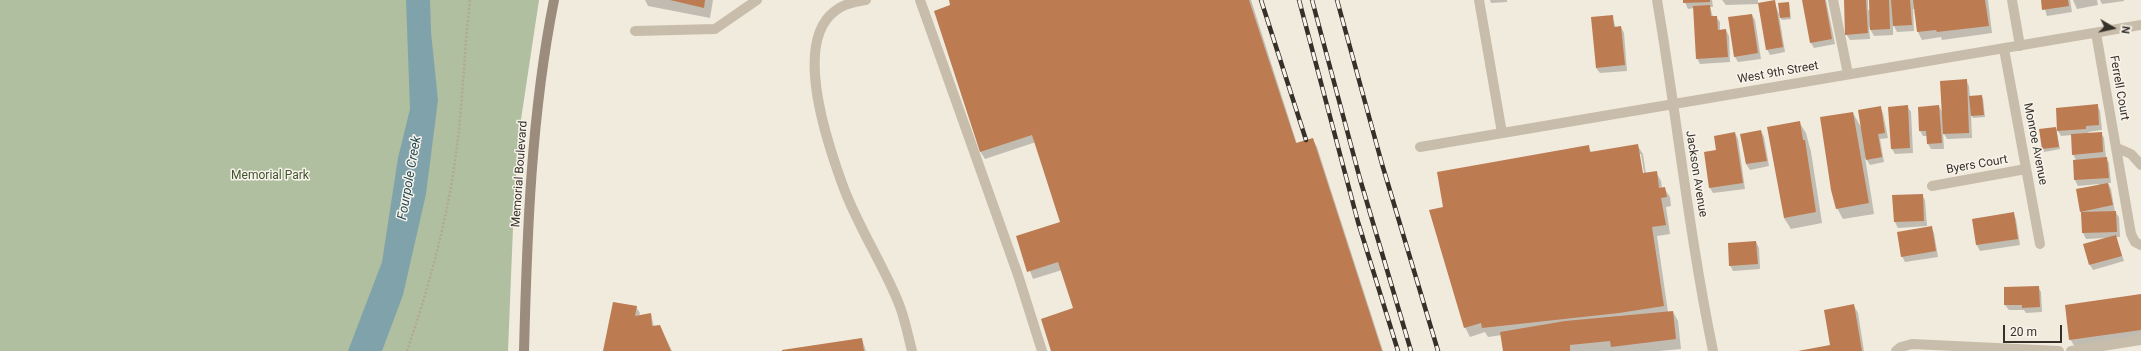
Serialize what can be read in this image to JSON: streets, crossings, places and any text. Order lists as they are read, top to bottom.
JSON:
{
  "streets": {
    "street": [
      "West 9th Street",
      "Ferrell Court",
      "Monroe Avenue",
      "Byers Court",
      "Memorial Boulevard",
      "Jackson Avenue"
    ]
  },
  "crossings": [
    ["West 9th Street", "Ferrell Court"],
    ["West 9th Street", "Monroe Avenue"],
    ["West 9th Street", "Jackson Avenue"],
    ["Monroe Avenue", "Byers Court"]
  ],
  "water": ["Fourpole Creek"],
  "parks": ["Memorial Park"],
  "scale_bar": "20 m",
  "north": "right"
}
